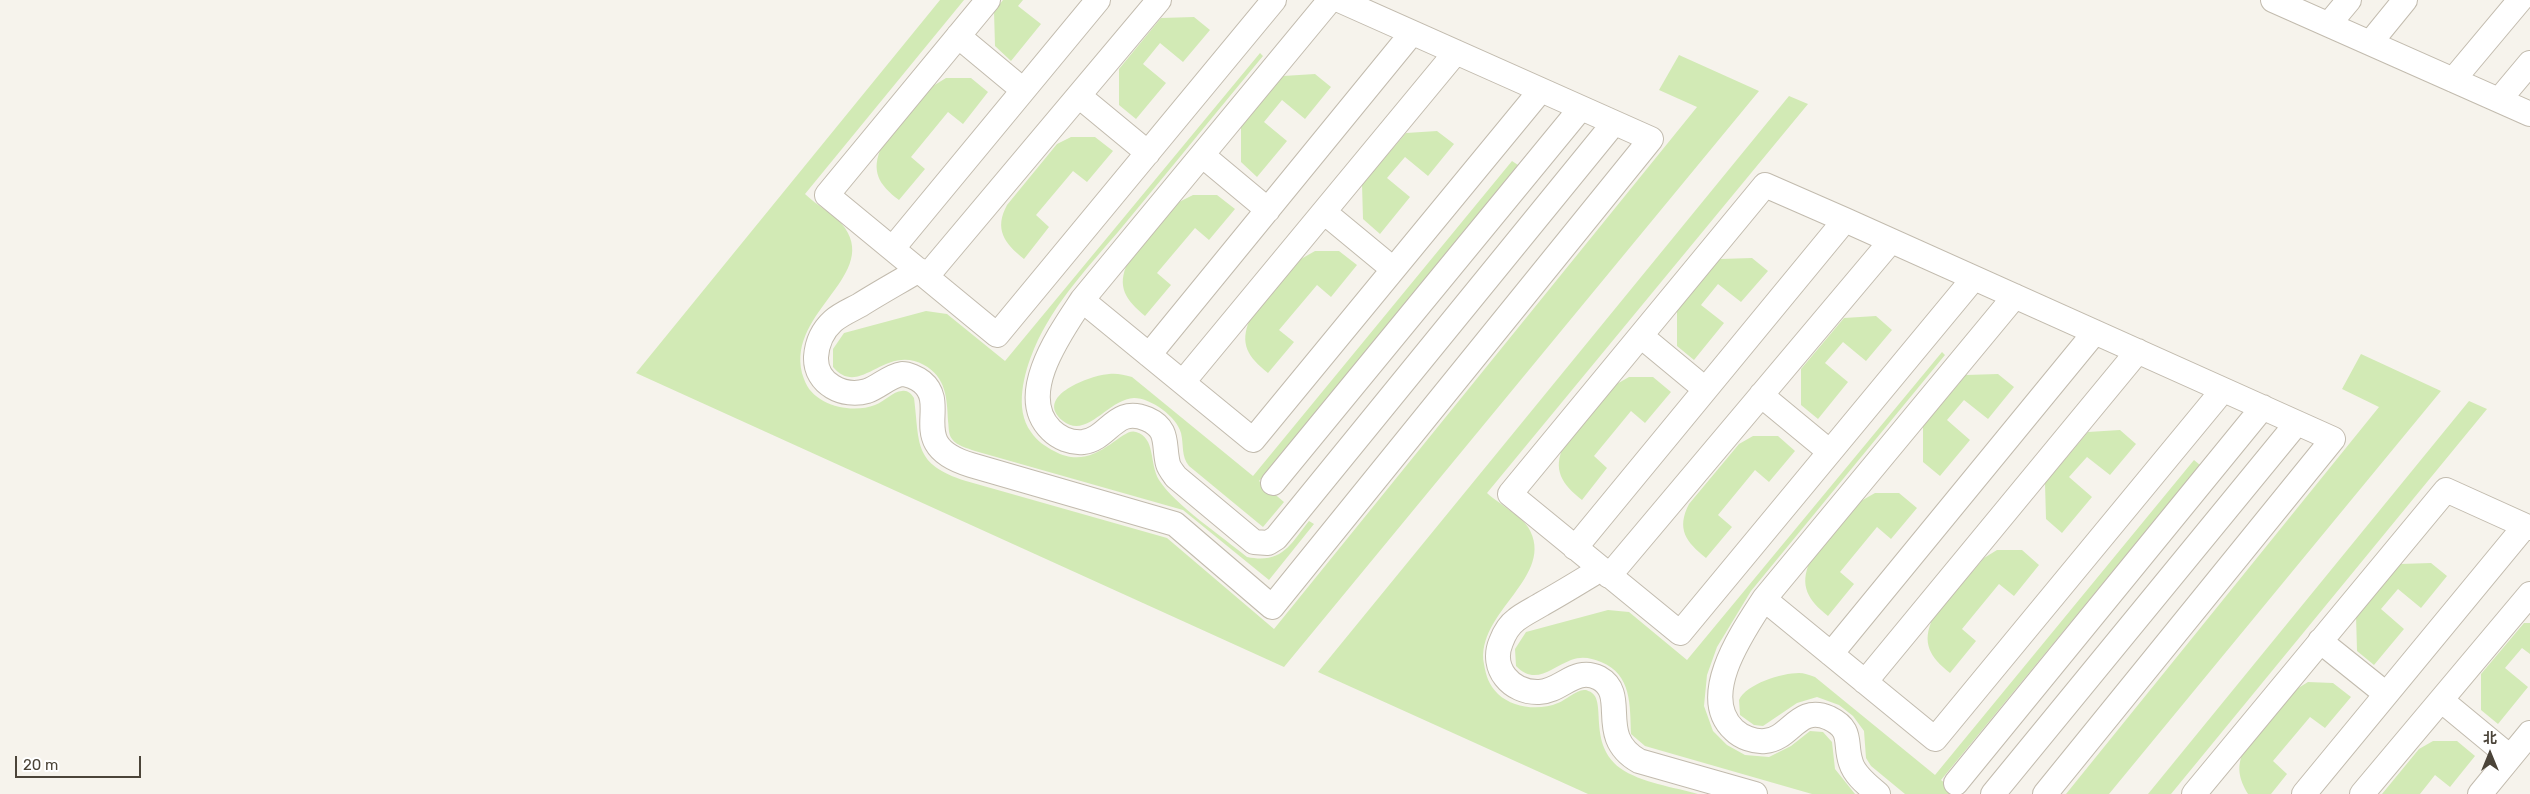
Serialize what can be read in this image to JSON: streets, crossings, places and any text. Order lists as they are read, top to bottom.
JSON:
{
  "scale_bar": "20 m",
  "north": "top"
}
